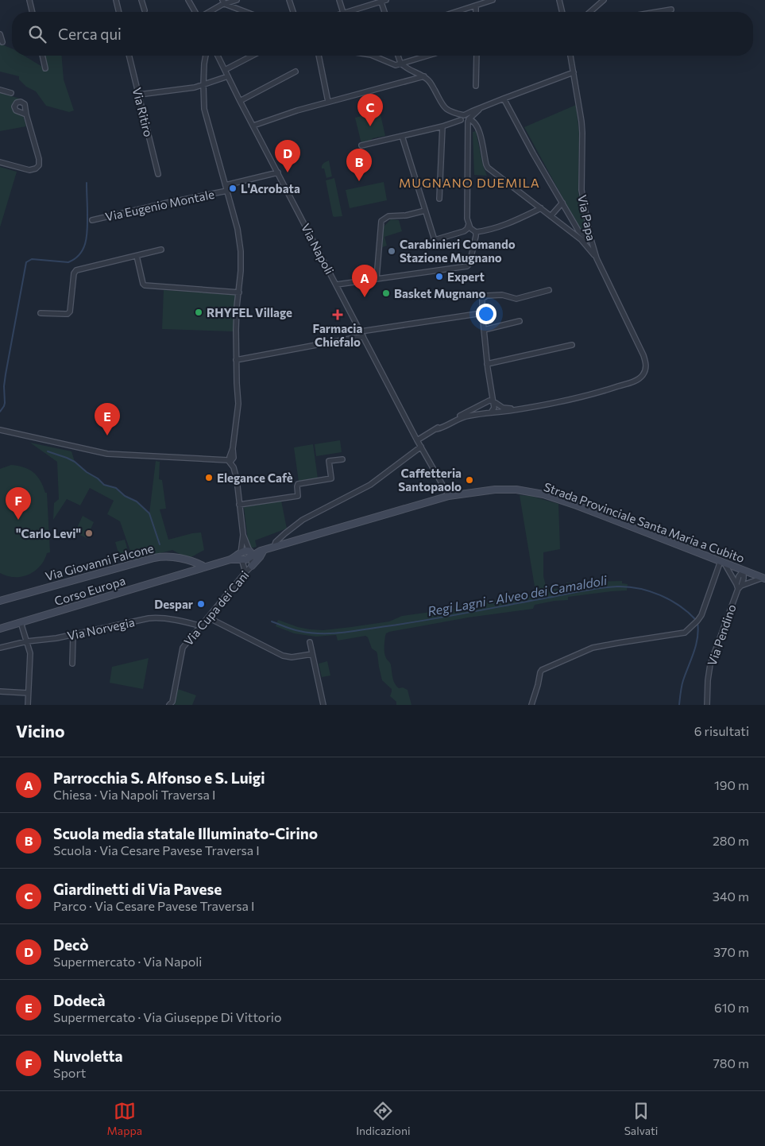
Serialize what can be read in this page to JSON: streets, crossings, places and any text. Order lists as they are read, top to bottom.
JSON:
{
  "streets": {
    "main road": ["Strada Provinciale Santa Maria a Cubito", "Via Giovanni Falcone", "Corso Europa"],
    "street": [
      "Via Ritiro",
      "Via Eugenio Montale",
      "Via Papa",
      "Via Napoli",
      "Via Cupa dei Cani",
      "Via Norvegia",
      "Via Pendino"
    ]
  },
  "crossings": [
    ["Via Eugenio Montale", "Via Napoli"],
    ["Via Napoli", "Strada Provinciale Santa Maria a Cubito"],
    ["Strada Provinciale Santa Maria a Cubito", "Via Cupa dei Cani"],
    ["Strada Provinciale Santa Maria a Cubito", "Via Pendino"],
    ["Via Giovanni Falcone", "Corso Europa"],
    ["Via Cupa dei Cani", "Via Norvegia"]
  ],
  "districts": ["MUGNANO DUEMILA"],
  "water": ["Regi Lagni - Alveo dei Camaldoli"],
  "places": {
    "other": [
      "L'Acrobata",
      "Carabinieri Comando Stazione Mugnano",
      "Expert",
      "Basket Mugnano",
      "RHYFEL Village",
      "Elegance Cafè",
      "Caffetteria Santopaolo",
      "\"Carlo Levi\"",
      "Despar"
    ],
    "health": ["Farmacia Chiefalo"]
  },
  "page": {
    "search": "Cerca qui",
    "pins": [
      "C",
      "D",
      "B",
      "A",
      "E",
      "F"
    ],
    "heading": ["Vicino", "6 risultati"],
    "list": [
      {
        "mark": "A",
        "name": "Parrocchia S. Alfonso e S. Luigi",
        "note": "Chiesa · Via Napoli Traversa I",
        "value": "190 m"
      },
      {
        "mark": "B",
        "name": "Scuola media statale Illuminato-Cirino",
        "note": "Scuola · Via Cesare Pavese Traversa I",
        "value": "280 m"
      },
      {
        "mark": "C",
        "name": "Giardinetti di Via Pavese",
        "note": "Parco · Via Cesare Pavese Traversa I",
        "value": "340 m"
      },
      {
        "mark": "D",
        "name": "Decò",
        "note": "Supermercato · Via Napoli",
        "value": "370 m"
      },
      {
        "mark": "E",
        "name": "Dodecà",
        "note": "Supermercato · Via Giuseppe Di Vittorio",
        "value": "610 m"
      },
      {
        "mark": "F",
        "name": "Nuvoletta",
        "note": "Sport",
        "value": "780 m"
      }
    ],
    "nav": ["Mappa", "Indicazioni", "Salvati"]
  }
}
